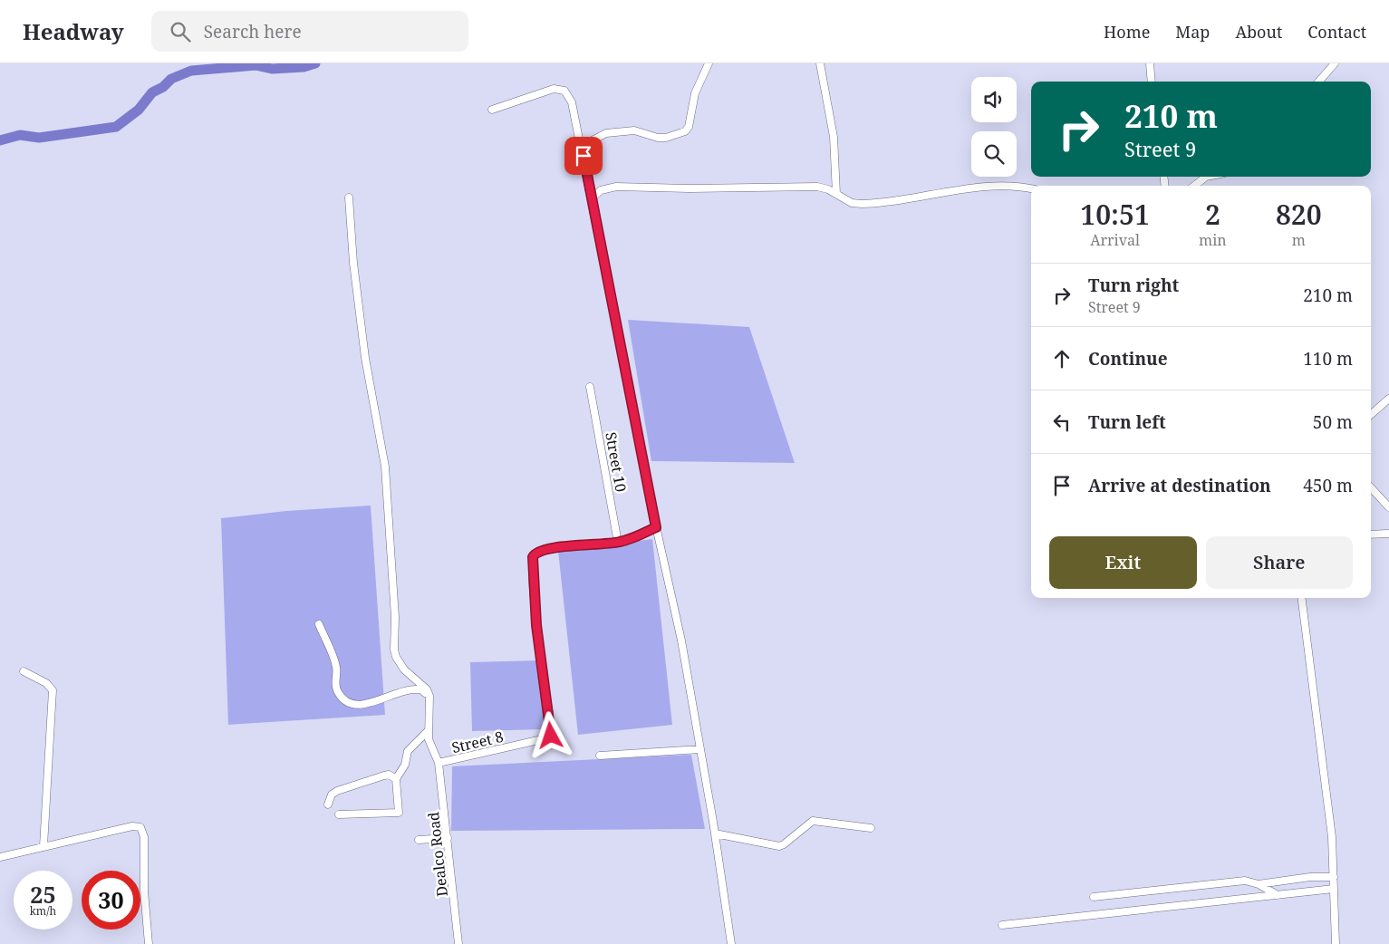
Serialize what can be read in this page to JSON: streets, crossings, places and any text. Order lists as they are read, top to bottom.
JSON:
{
  "streets": {
    "street": ["Street 10", "Street 8", "Dealco Road"]
  },
  "crossings": [
    ["Street 10", "Street 8"],
    ["Street 8", "Dealco Road"]
  ],
  "page": {
    "header": "Headway",
    "search": "Search here",
    "nav": [
      "Home",
      "Map",
      "About",
      "Contact"
    ],
    "turn": ["210 m", "Street 9"],
    "eta": [
      "10:51",
      "Arrival",
      "2",
      "min",
      "820",
      "m"
    ],
    "list": [
      {
        "name": "Turn right",
        "note": "Street 9",
        "value": "210 m"
      },
      {
        "name": "Continue",
        "value": "110 m"
      },
      {
        "name": "Turn left",
        "value": "50 m"
      },
      {
        "name": "Arrive at destination",
        "value": "450 m"
      }
    ],
    "buttons": ["Exit", "Share"],
    "speed": "25 km/h",
    "limit": "30"
  }
}
